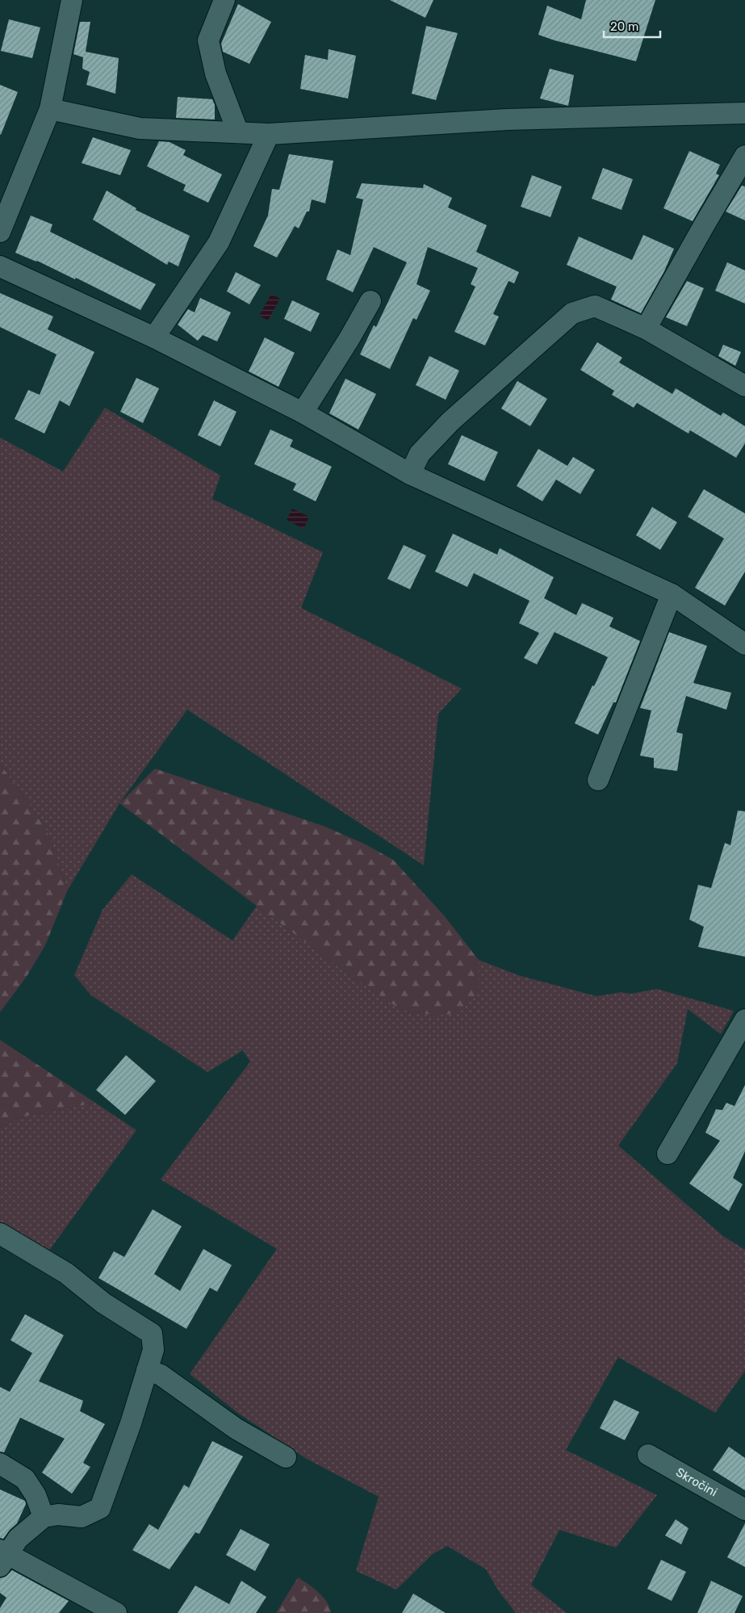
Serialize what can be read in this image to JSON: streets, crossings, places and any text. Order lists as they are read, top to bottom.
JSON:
{
  "streets": {
    "street": ["Skročini"]
  },
  "scale_bar": "20 m"
}
